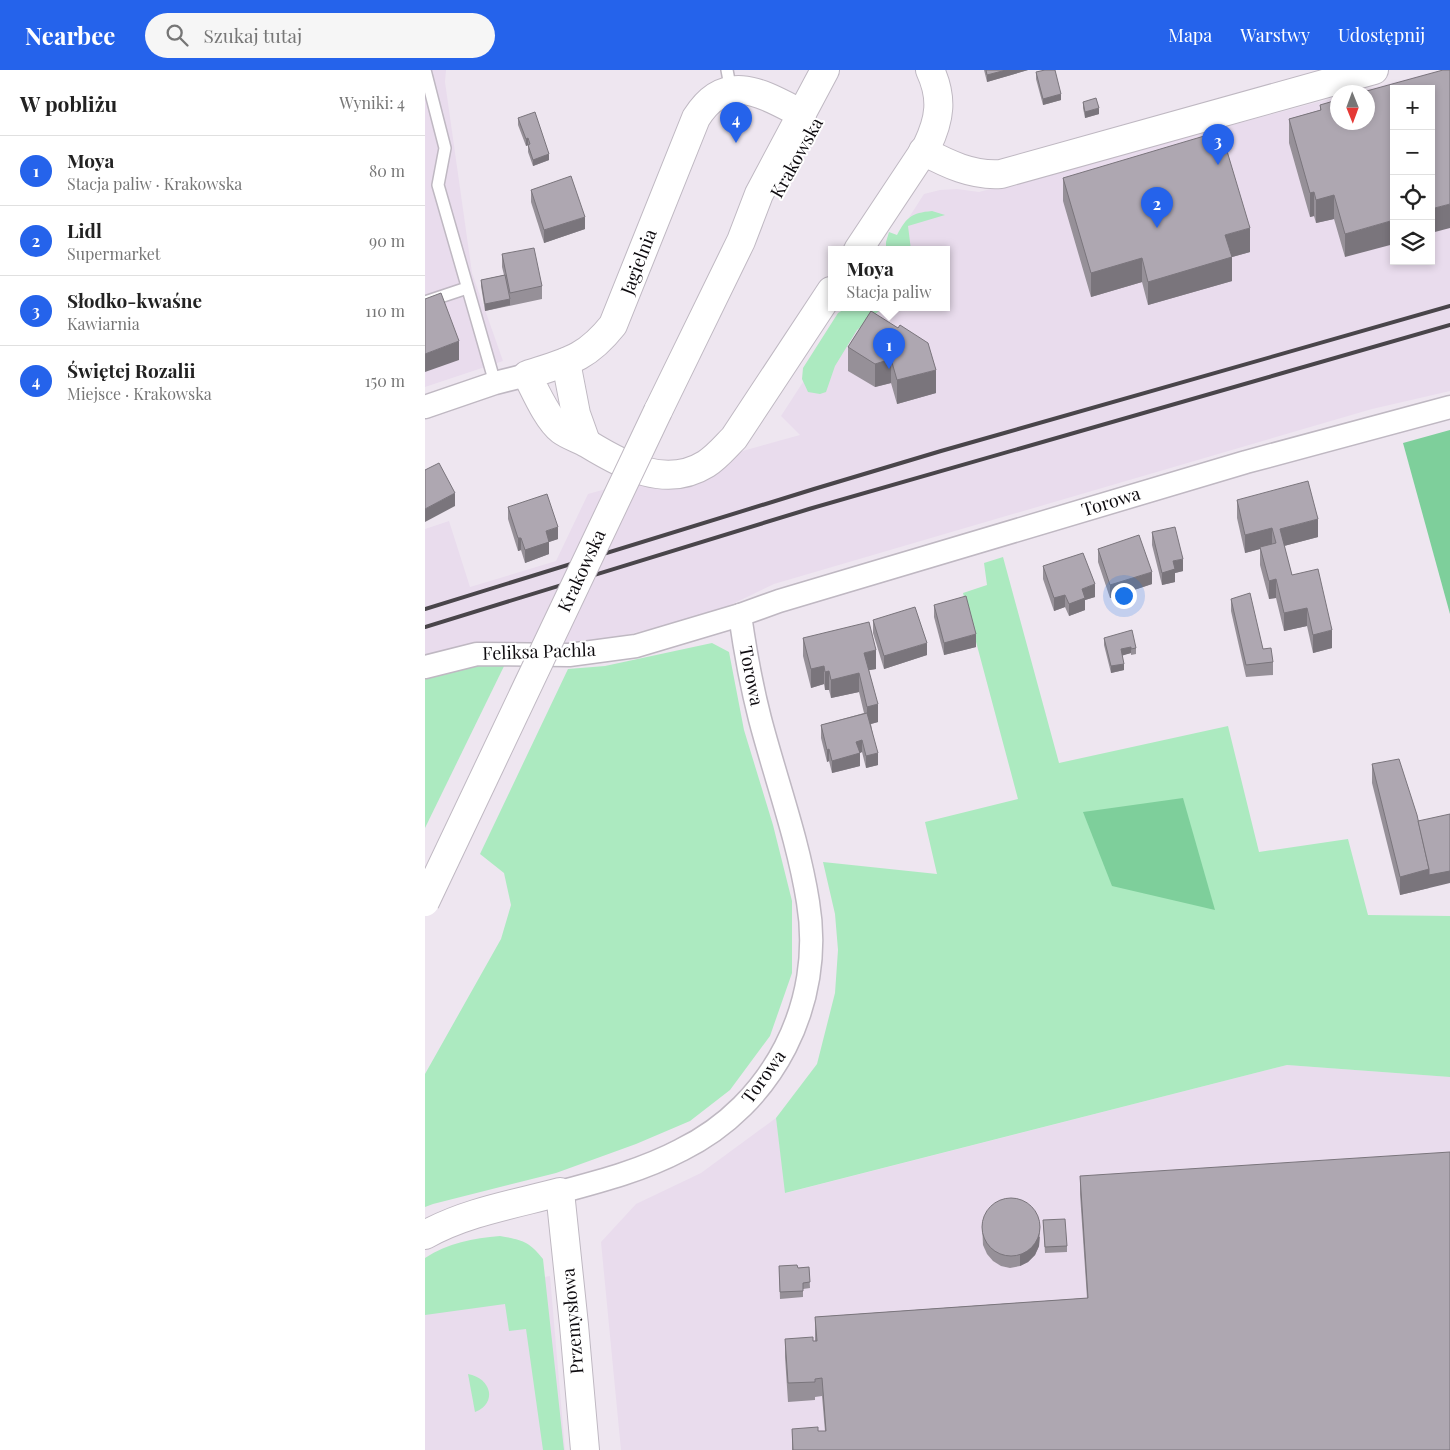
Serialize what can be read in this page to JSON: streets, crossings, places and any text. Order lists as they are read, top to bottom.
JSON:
{
  "streets": {
    "street": [
      "Krakowska",
      "Jagielnia",
      "Torowa",
      "Feliksa Pachla",
      "Przemysłowa"
    ]
  },
  "crossings": [
    ["Krakowska", "Jagielnia"],
    ["Torowa", "Feliksa Pachla"],
    ["Torowa", "Przemysłowa"]
  ],
  "north": "bottom",
  "page": {
    "header": "Nearbee",
    "search": "Szukaj tutaj",
    "nav": ["Mapa", "Warstwy", "Udostępnij"],
    "heading": ["W pobliżu", "Wyniki: 4"],
    "map_buttons": ["+", "−"],
    "pins": [
      "4",
      "3",
      "2",
      "1"
    ],
    "list": [
      {
        "mark": "1",
        "name": "Moya",
        "note": "Stacja paliw · Krakowska",
        "value": "80 m"
      },
      {
        "mark": "2",
        "name": "Lidl",
        "note": "Supermarket",
        "value": "90 m"
      },
      {
        "mark": "3",
        "name": "Słodko-kwaśne",
        "note": "Kawiarnia",
        "value": "110 m"
      },
      {
        "mark": "4",
        "name": "Świętej Rozalii",
        "note": "Miejsce · Krakowska",
        "value": "150 m"
      }
    ],
    "popup": ["Moya", "Stacja paliw"]
  }
}
